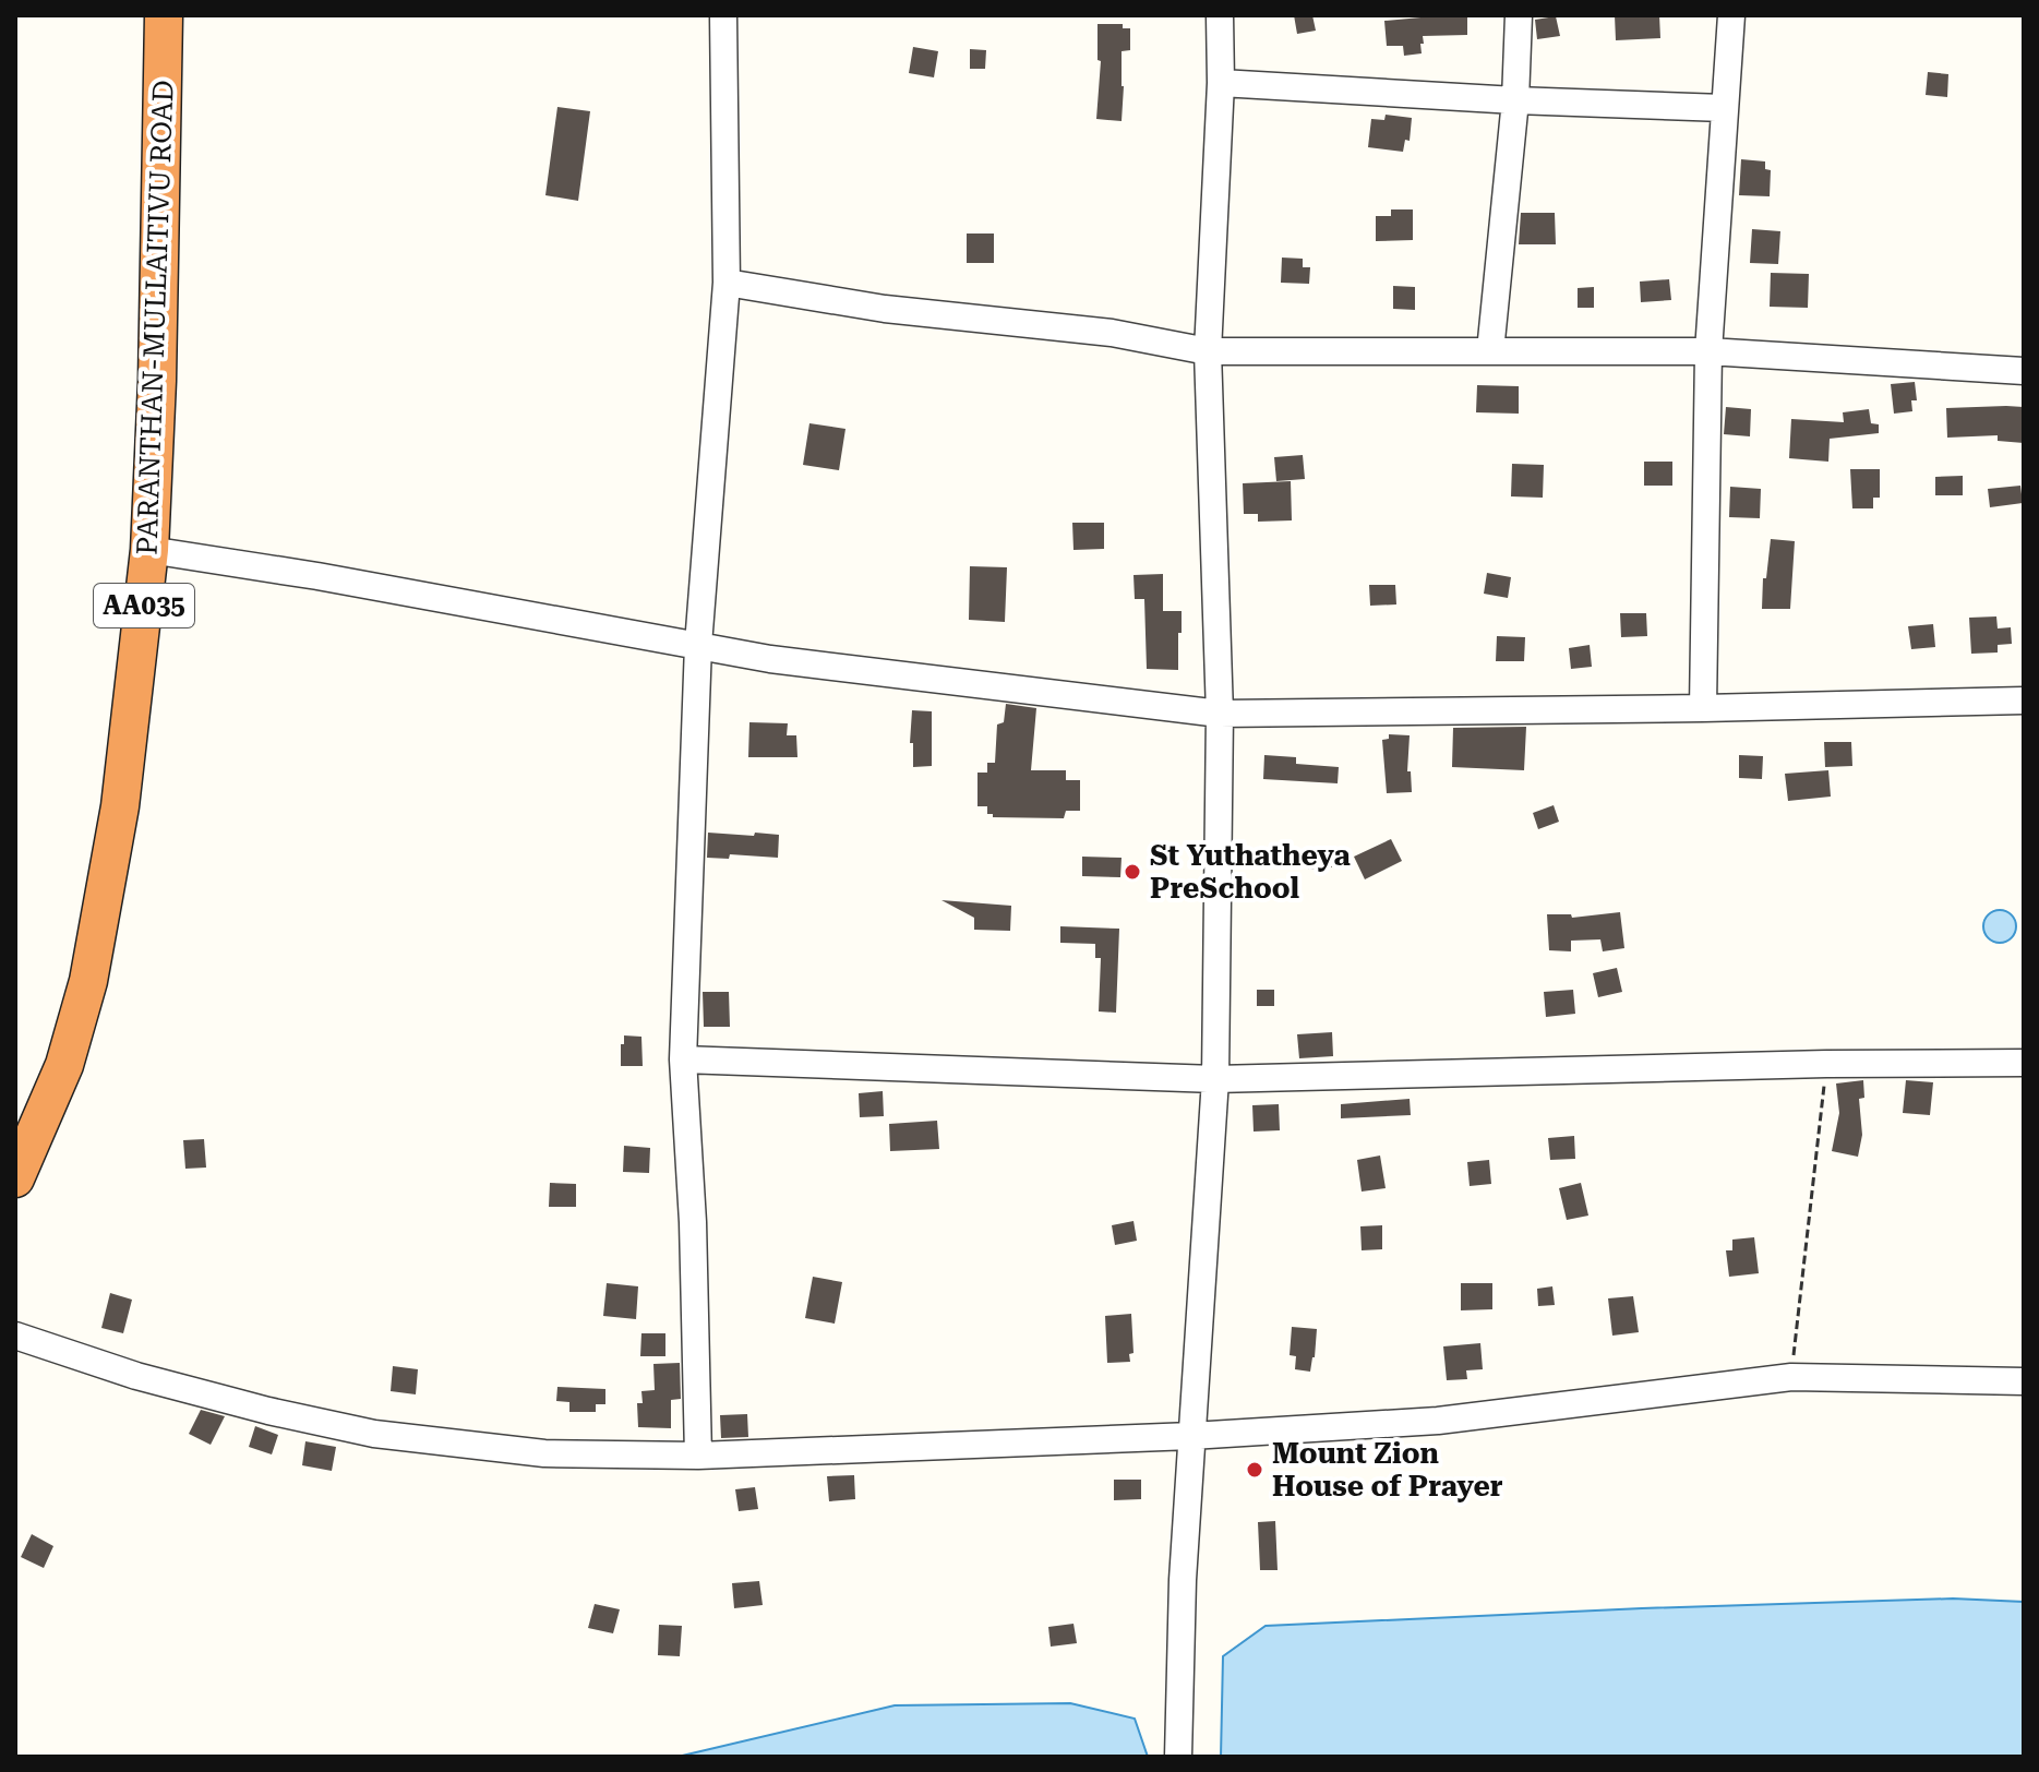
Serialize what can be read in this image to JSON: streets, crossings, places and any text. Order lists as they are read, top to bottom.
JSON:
{
  "streets": {
    "highway": ["PARANTHAN-MULLAITIVU ROAD", "AA035"]
  },
  "places": ["St Yuthatheya PreSchool", "Mount Zion House of Prayer"]
}
